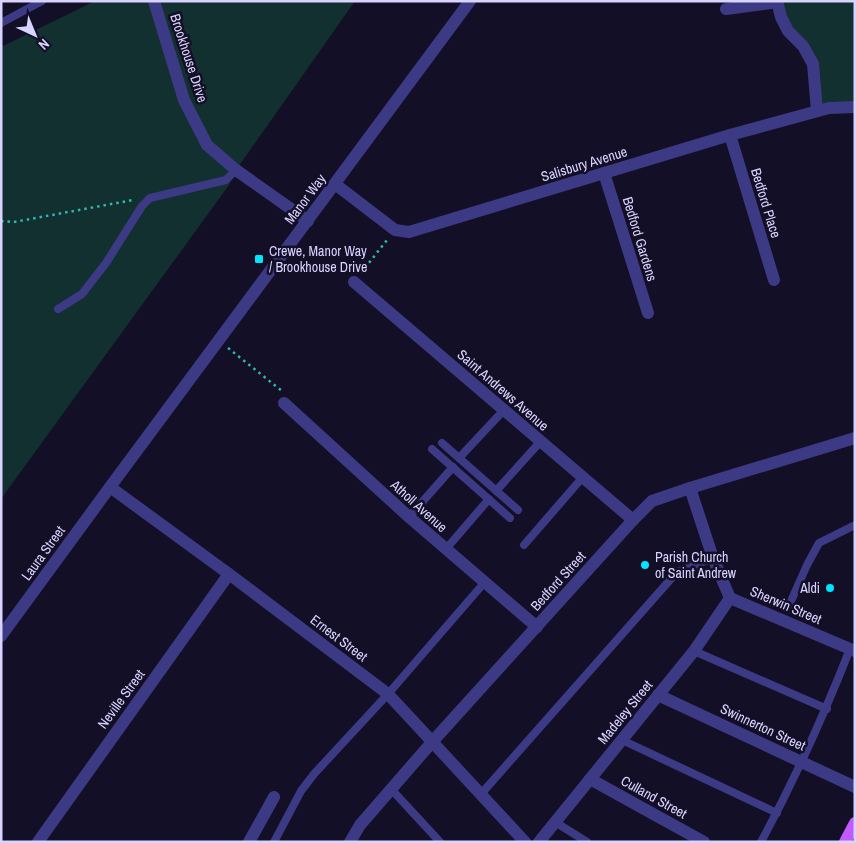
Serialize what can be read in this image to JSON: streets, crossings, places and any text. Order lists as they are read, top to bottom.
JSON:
{
  "streets": {
    "street": [
      "Brookhouse Drive",
      "Salisbury Avenue",
      "Manor Way",
      "Bedford Place",
      "Bedford Gardens",
      "Saint Andrews Avenue",
      "Atholl Avenue",
      "Laura Street",
      "Bedford Street",
      "Sherwin Street",
      "Ernest Street",
      "Neville Street",
      "Madeley Street",
      "Swinnerton Street",
      "Culland Street"
    ]
  },
  "crossings": [
    ["Brookhouse Drive", "Manor Way"],
    ["Salisbury Avenue", "Bedford Place"],
    ["Salisbury Avenue", "Bedford Gardens"],
    ["Manor Way", "Laura Street"],
    ["Manor Way", "Ernest Street"],
    ["Saint Andrews Avenue", "Bedford Street"],
    ["Atholl Avenue", "Bedford Street"],
    ["Laura Street", "Ernest Street"],
    ["Bedford Street", "Sherwin Street"],
    ["Bedford Street", "Ernest Street"],
    ["Sherwin Street", "Madeley Street"],
    ["Ernest Street", "Neville Street"],
    ["Madeley Street", "Swinnerton Street"],
    ["Madeley Street", "Culland Street"]
  ],
  "places": {
    "transit": ["Crewe, Manor Way / Brookhouse Drive"],
    "other": ["Parish Church of Saint Andrew", "Aldi"]
  },
  "north": "bottom right"
}
